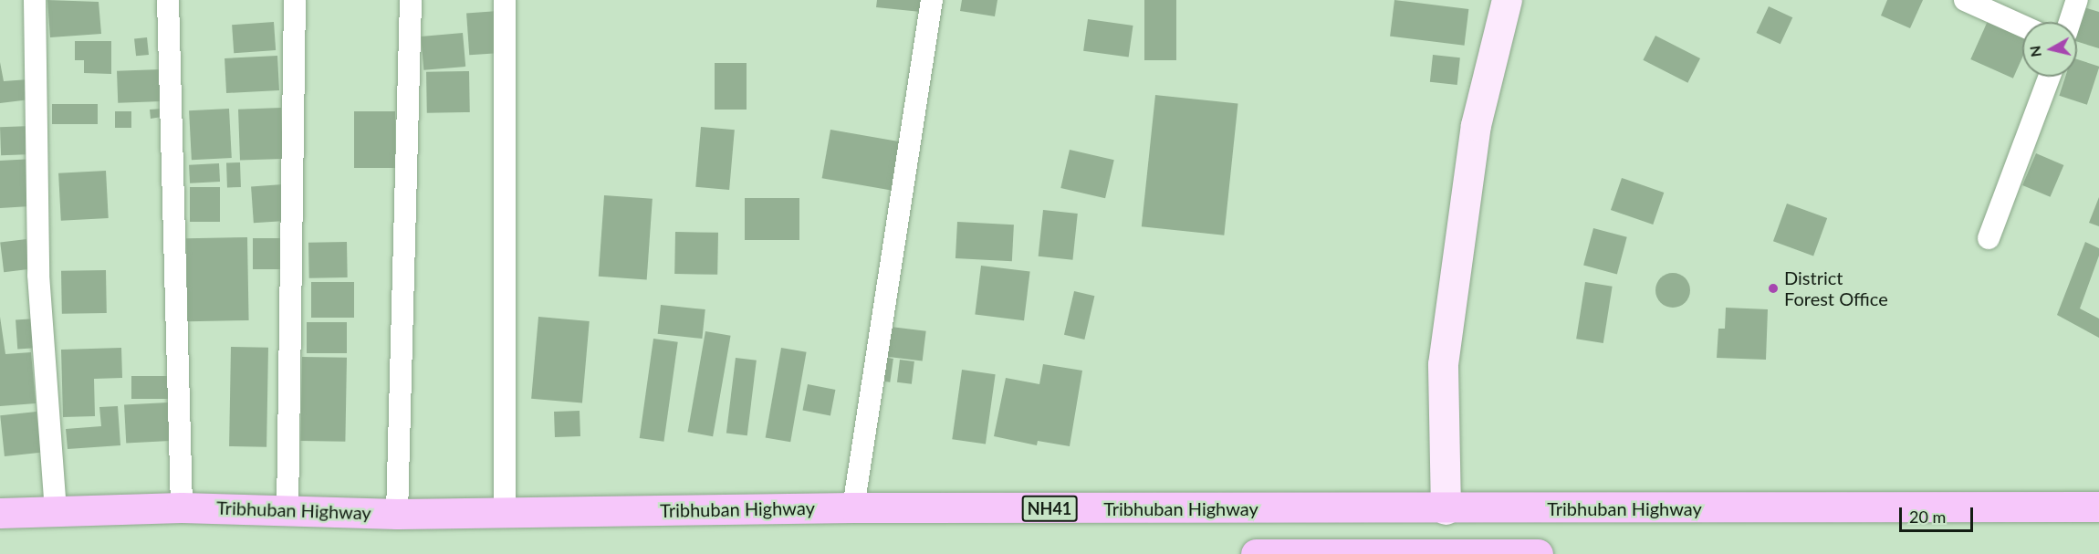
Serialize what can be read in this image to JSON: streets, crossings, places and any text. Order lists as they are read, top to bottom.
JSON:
{
  "streets": {
    "highway": ["NH41", "Tribhuban Highway"]
  },
  "places": ["District Forest Office"],
  "scale_bar": "20 m",
  "north": "left"
}
